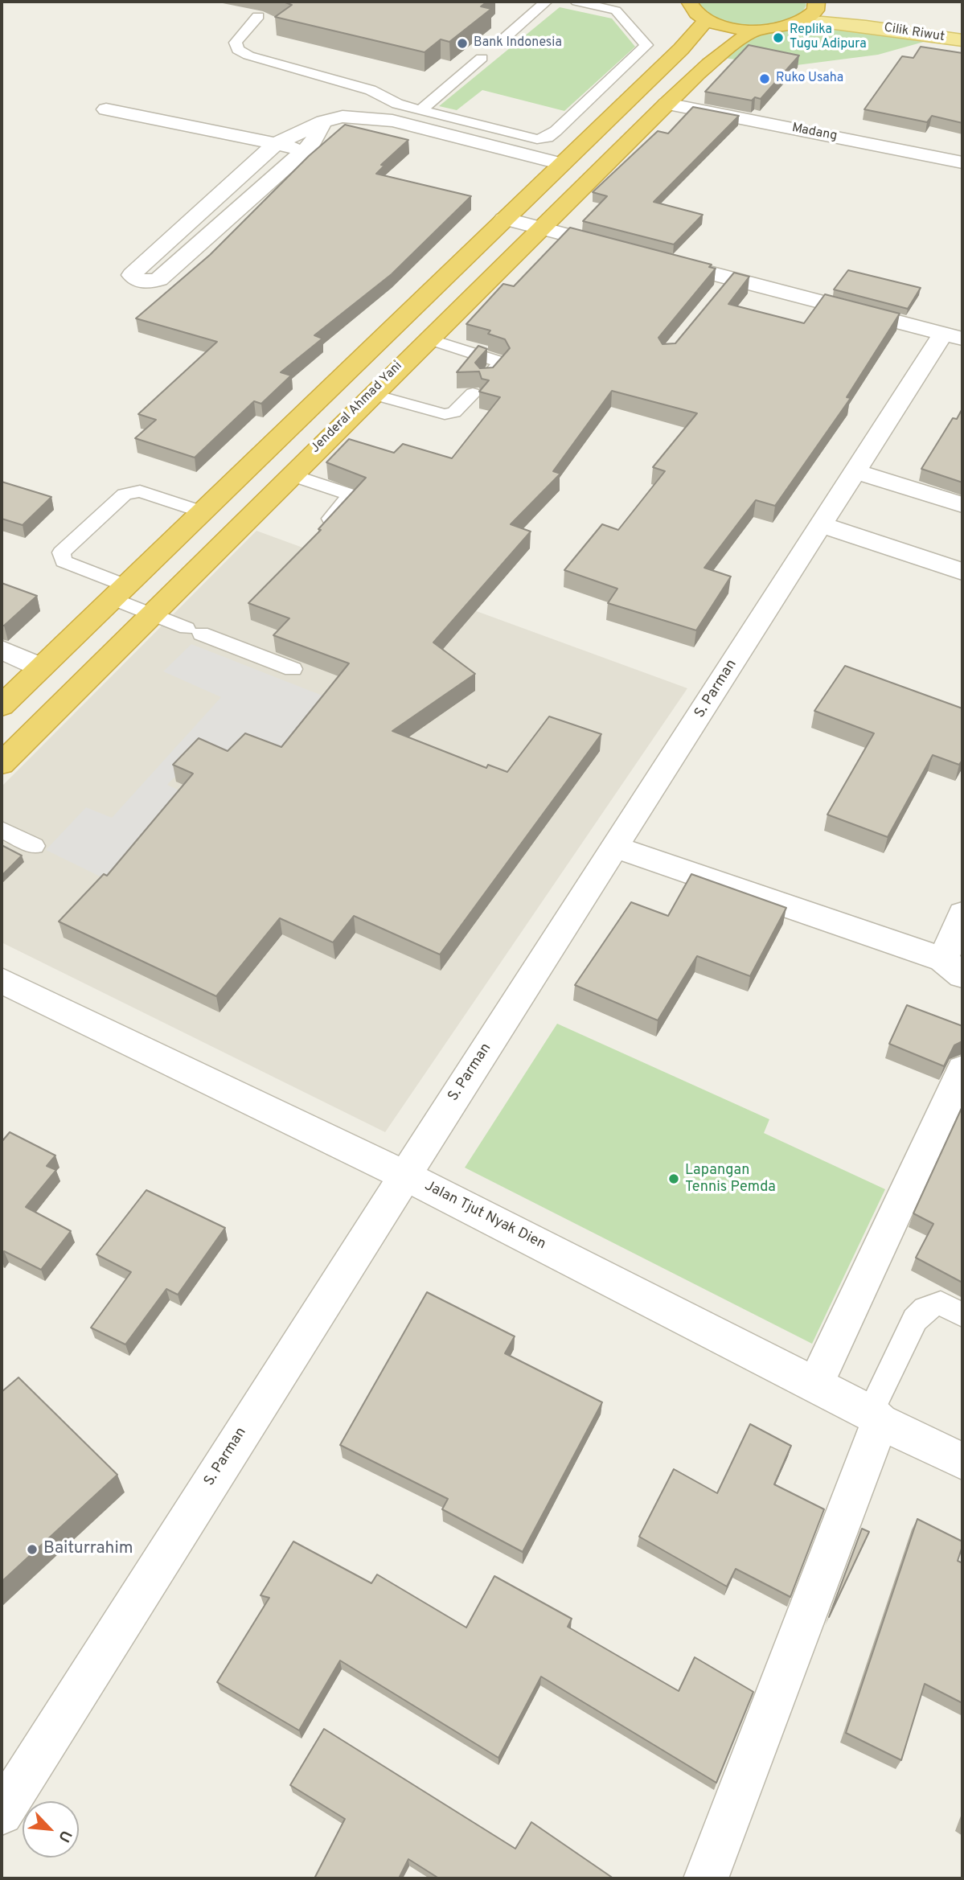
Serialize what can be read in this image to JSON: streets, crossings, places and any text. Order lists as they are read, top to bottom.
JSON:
{
  "streets": {
    "highway": ["Jenderal Ahmad Yani"],
    "main road": ["Cilik Riwut"],
    "street": ["Madang", "S. Parman", "Jalan Tjut Nyak Dien"]
  },
  "crossings": [
    ["Madang", "Jenderal Ahmad Yani"],
    ["S. Parman", "Jalan Tjut Nyak Dien"]
  ],
  "places": [
    "Replika Tugu Adipura",
    "Bank Indonesia",
    "Ruko Usaha",
    "Lapangan Tennis Pemda",
    "Baiturrahim"
  ],
  "north": "bottom right"
}
